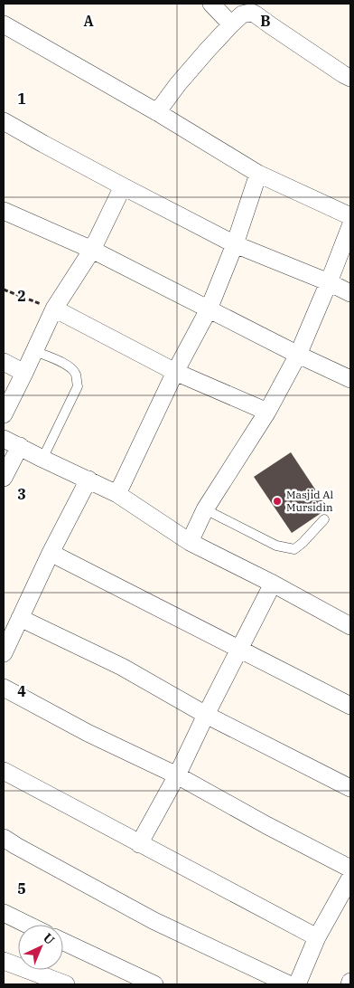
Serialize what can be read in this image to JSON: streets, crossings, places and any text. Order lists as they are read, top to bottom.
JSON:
{
  "places": ["Masjid Al Mursidin"],
  "north": "top right",
  "grid": {
    "columns": ["A", "B"],
    "rows": [
      "1",
      "2",
      "3",
      "4",
      "5"
    ]
  }
}
